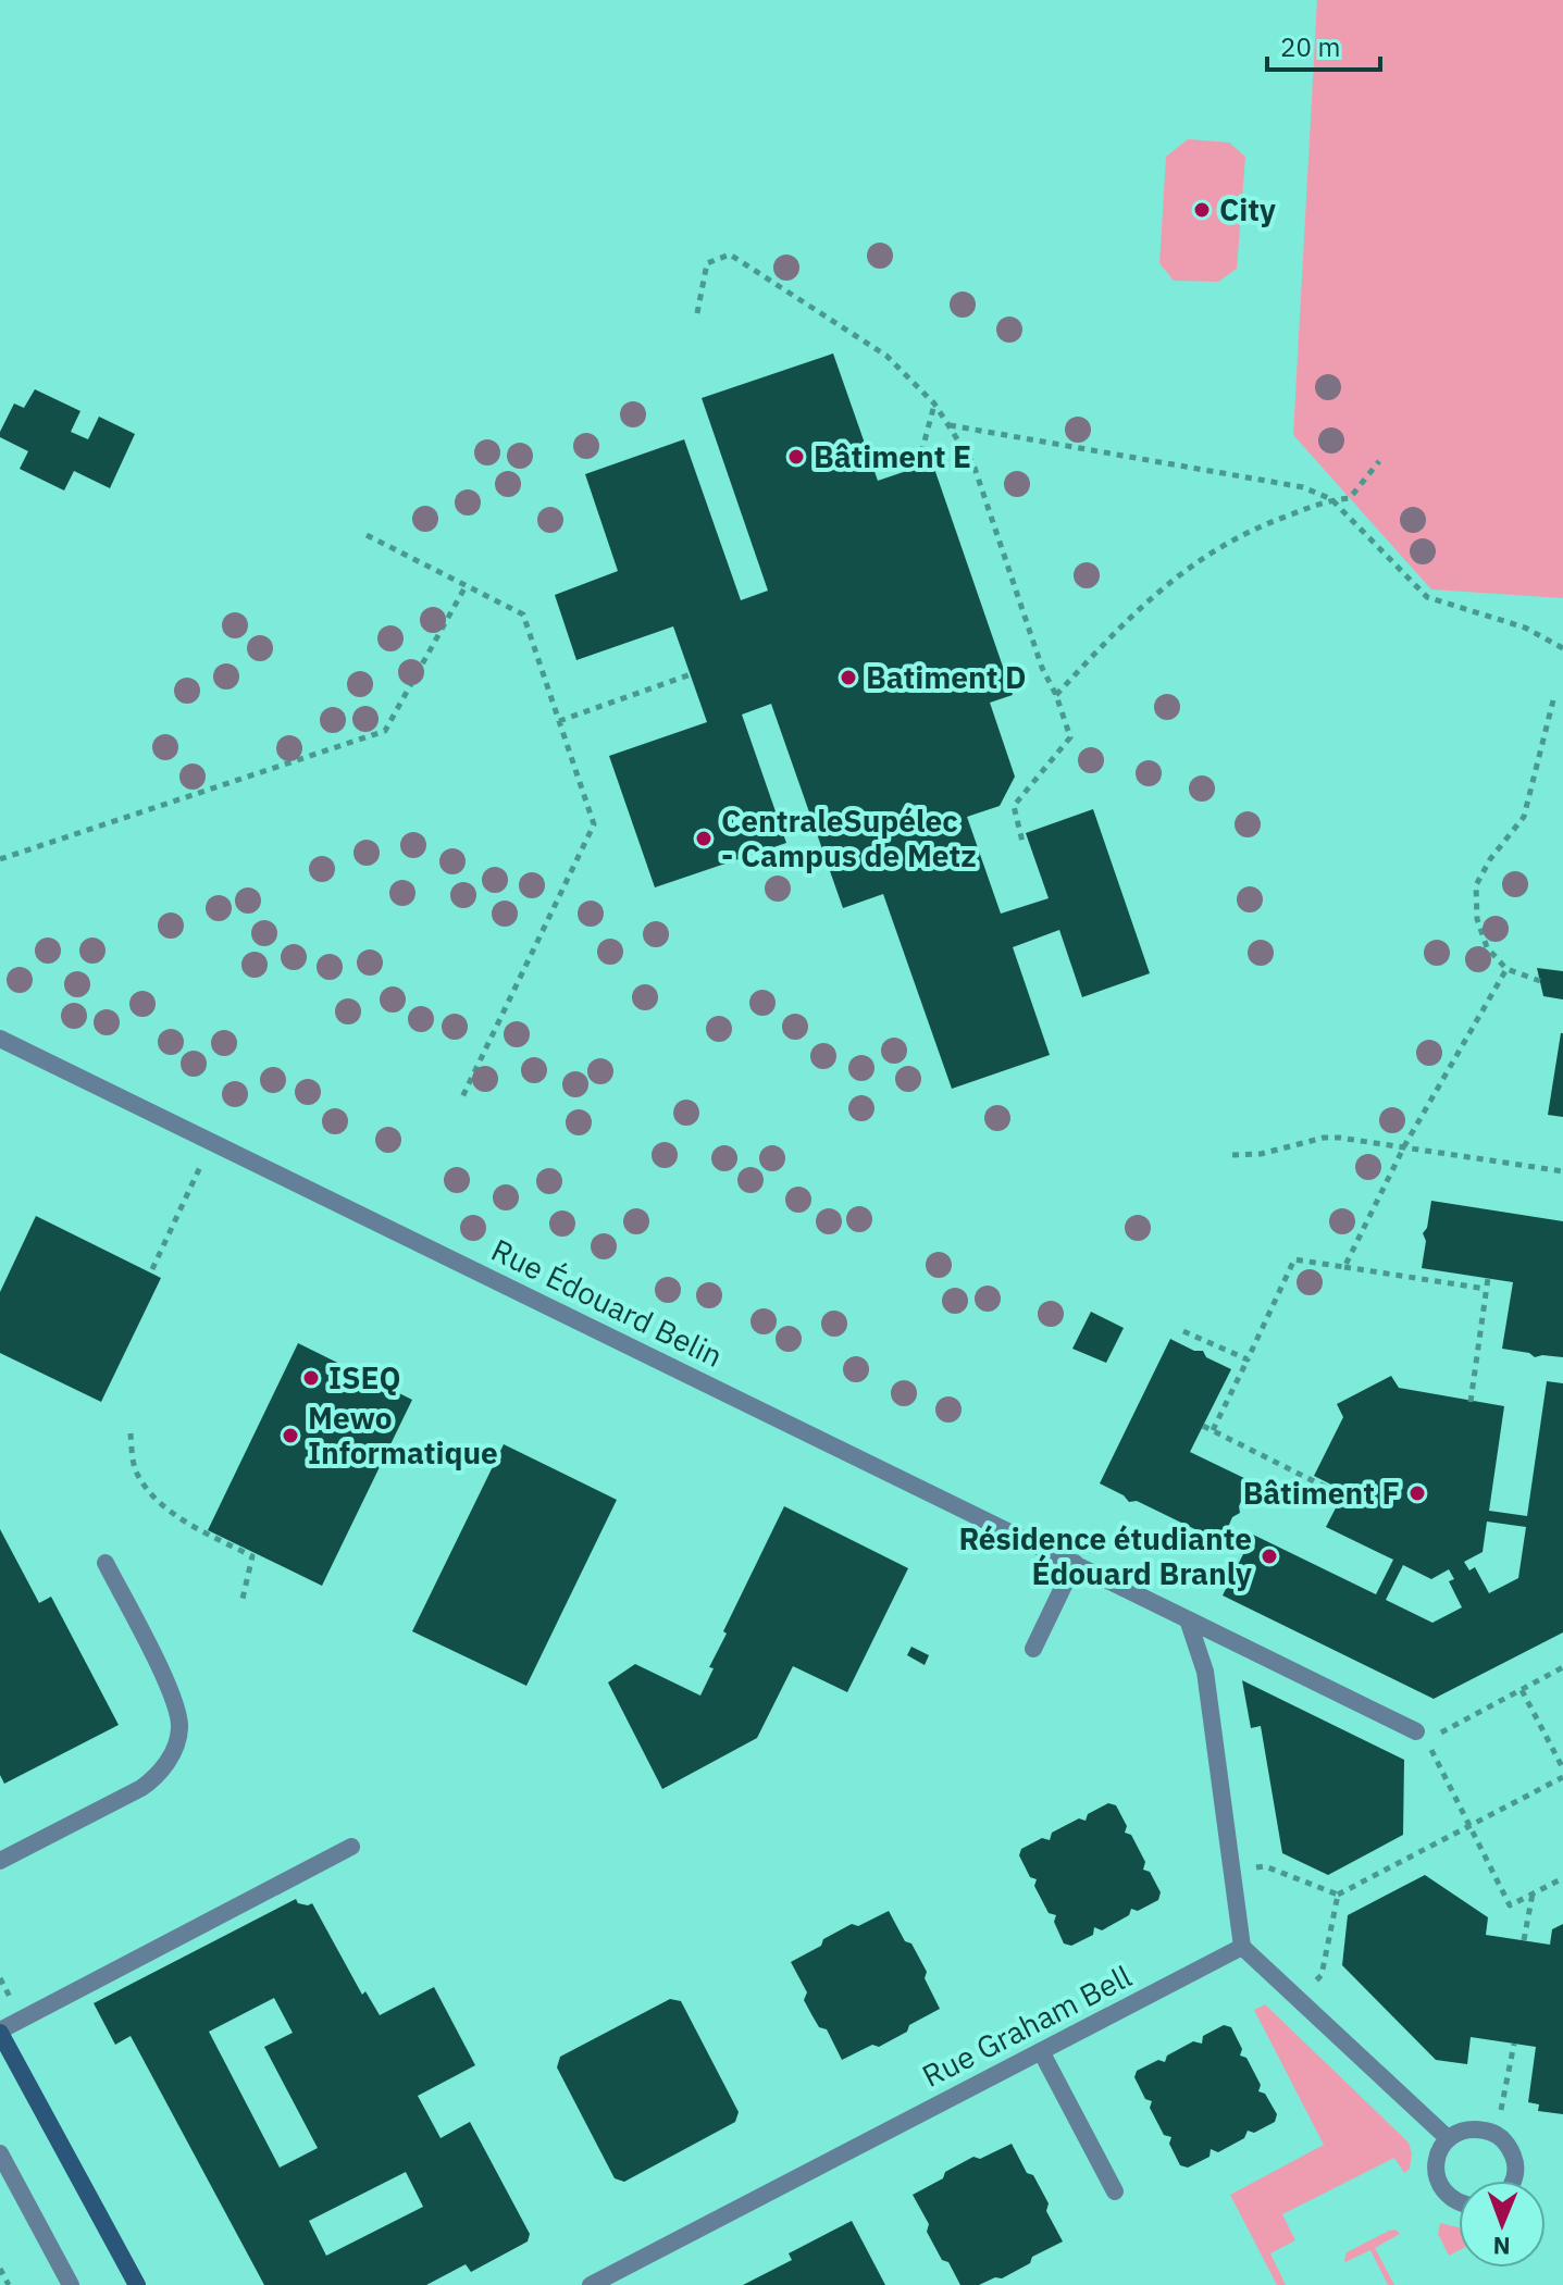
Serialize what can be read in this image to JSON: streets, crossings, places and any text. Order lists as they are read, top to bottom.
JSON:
{
  "streets": {
    "street": ["Rue Édouard Belin", "Rue Graham Bell"]
  },
  "places": [
    "City",
    "Bâtiment E",
    "Batiment D",
    "CentraleSupélec - Campus de Metz",
    "ISEQ",
    "Mewo Informatique",
    "Bâtiment F",
    "Résidence étudiante Édouard Branly"
  ],
  "scale_bar": "20 m",
  "north": "bottom"
}
